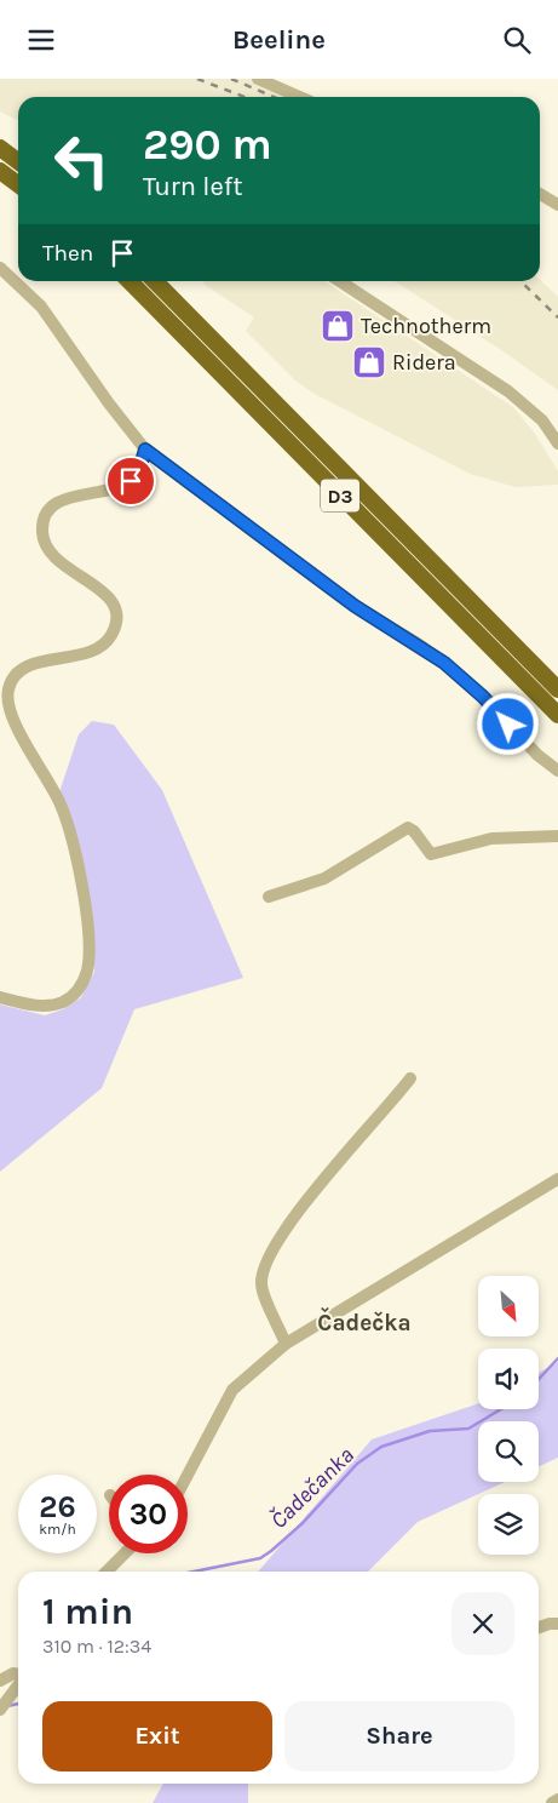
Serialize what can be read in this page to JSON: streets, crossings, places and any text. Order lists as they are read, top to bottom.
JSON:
{
  "streets": {
    "highway": ["D3"]
  },
  "districts": ["Čadečka"],
  "water": ["Čadečanka"],
  "places": {
    "shop": ["Technotherm", "Ridera"]
  },
  "north": "bottom right",
  "page": {
    "header": "Beeline",
    "turn": ["290 m", "Turn left"],
    "then": "Then",
    "speed": "26 km/h",
    "limit": "30",
    "heading": ["1 min", "310 m · 12:34"],
    "buttons": ["Exit", "Share"]
  }
}
